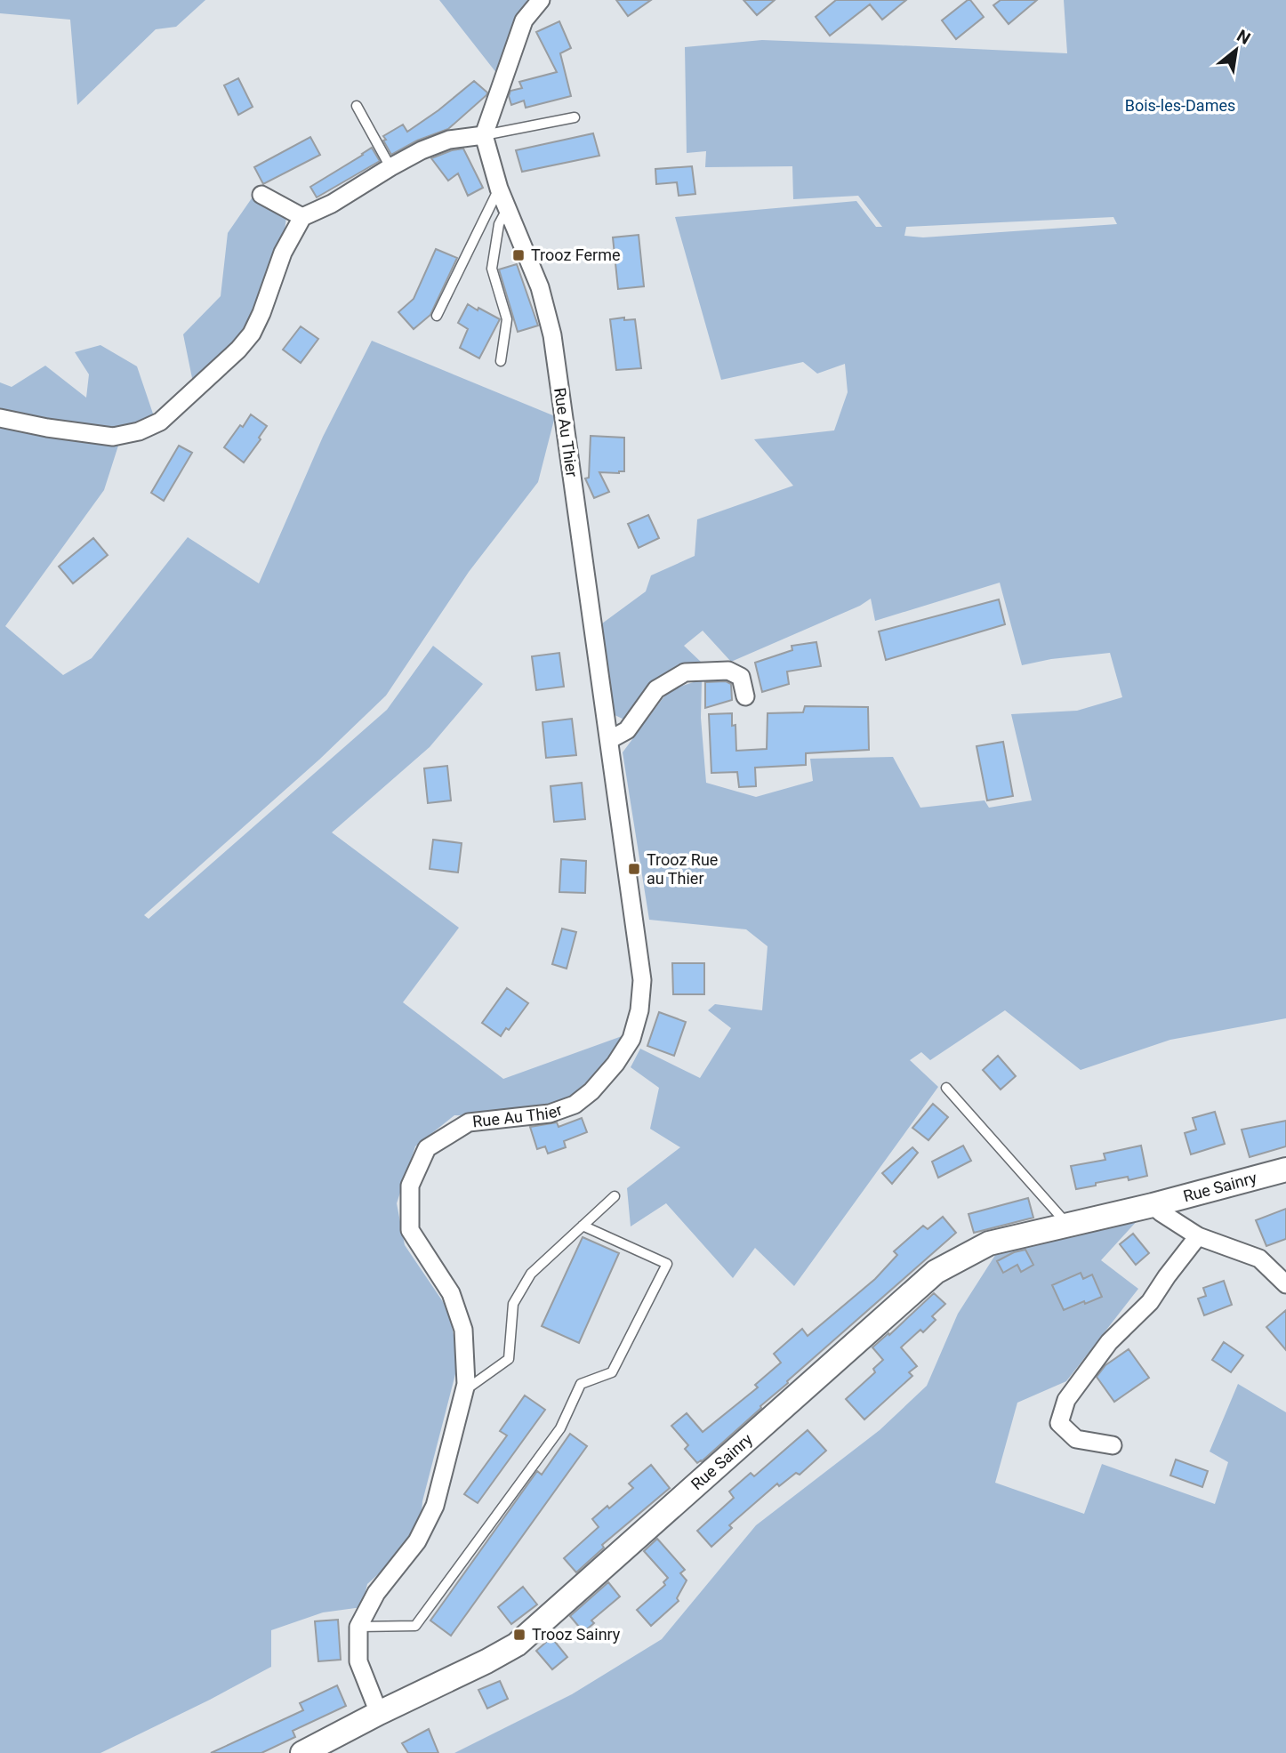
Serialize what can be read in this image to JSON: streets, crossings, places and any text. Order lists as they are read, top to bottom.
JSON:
{
  "streets": {
    "street": ["Rue Au Thier", "Rue Sainry"]
  },
  "crossings": [
    ["Rue Au Thier", "Rue Sainry"]
  ],
  "parks": ["Bois-les-Dames"],
  "places": {
    "transit": ["Trooz Ferme", "Trooz Rue au Thier", "Trooz Sainry"]
  },
  "north": "top right"
}
